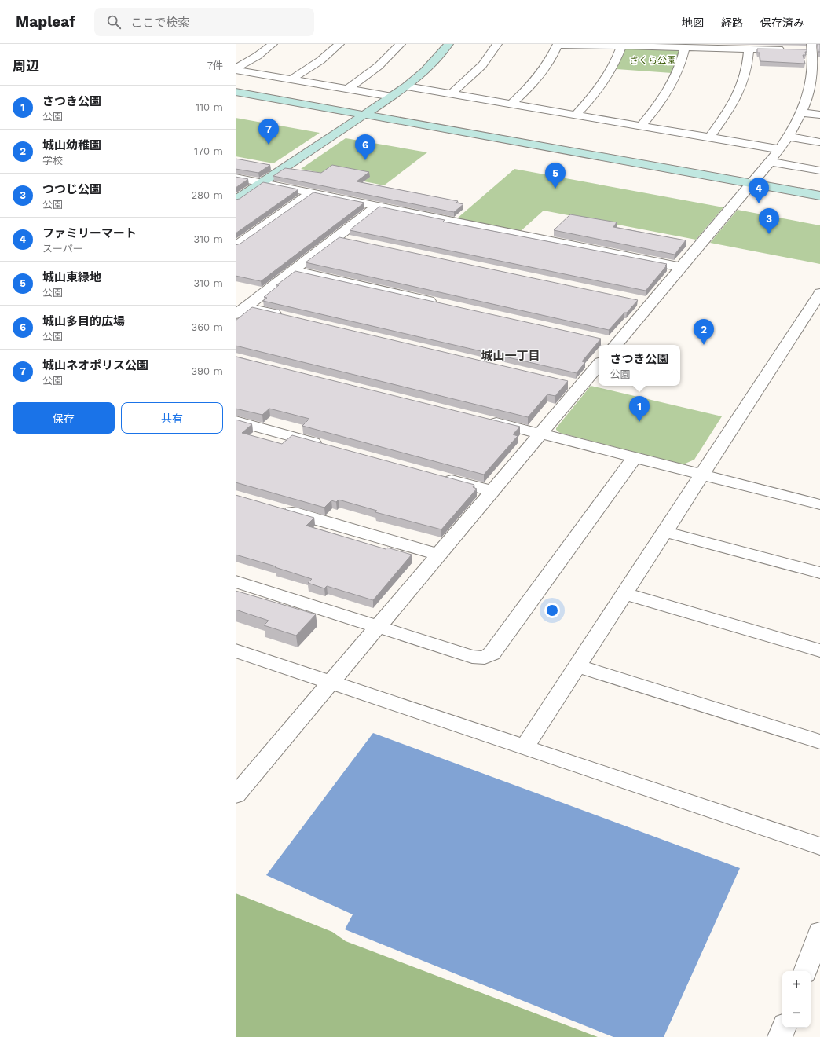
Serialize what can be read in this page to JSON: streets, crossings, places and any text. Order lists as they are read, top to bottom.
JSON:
{
  "districts": ["城山一丁目"],
  "parks": ["さくら公園"],
  "page": {
    "header": "Mapleaf",
    "search": "ここで検索",
    "nav": ["地図", "経路", "保存済み"],
    "heading": ["周辺", "7件"],
    "list": [
      {
        "mark": "1",
        "name": "さつき公園",
        "note": "公園",
        "value": "110 m"
      },
      {
        "mark": "2",
        "name": "城山幼稚園",
        "note": "学校",
        "value": "170 m"
      },
      {
        "mark": "3",
        "name": "つつじ公園",
        "note": "公園",
        "value": "280 m"
      },
      {
        "mark": "4",
        "name": "ファミリーマート",
        "note": "スーパー",
        "value": "310 m"
      },
      {
        "mark": "5",
        "name": "城山東緑地",
        "note": "公園",
        "value": "310 m"
      },
      {
        "mark": "6",
        "name": "城山多目的広場",
        "note": "公園",
        "value": "360 m"
      },
      {
        "mark": "7",
        "name": "城山ネオポリス公園",
        "note": "公園",
        "value": "390 m"
      }
    ],
    "pins": [
      "7",
      "6",
      "5",
      "4",
      "3",
      "2",
      "1"
    ],
    "popup": ["さつき公園", "公園"],
    "buttons": ["保存", "共有"],
    "map_buttons": ["+", "−"]
  }
}
